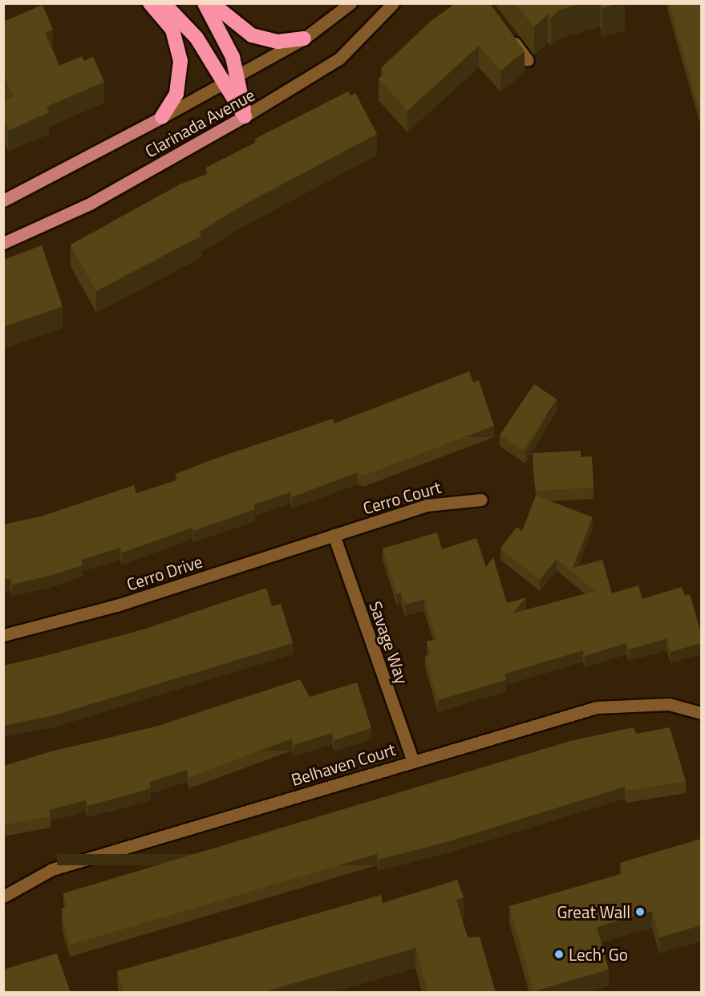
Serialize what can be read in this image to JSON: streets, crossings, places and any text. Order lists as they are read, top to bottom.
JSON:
{
  "streets": {
    "main road": ["Clarinada Avenue"],
    "street": [
      "Cerro Court",
      "Cerro Drive",
      "Savage Way",
      "Belhaven Court"
    ]
  },
  "crossings": [
    ["Cerro Court", "Cerro Drive"],
    ["Cerro Court", "Savage Way"],
    ["Cerro Drive", "Savage Way"],
    ["Savage Way", "Belhaven Court"]
  ],
  "places": ["Great Wall", "Lech' Go"]
}
